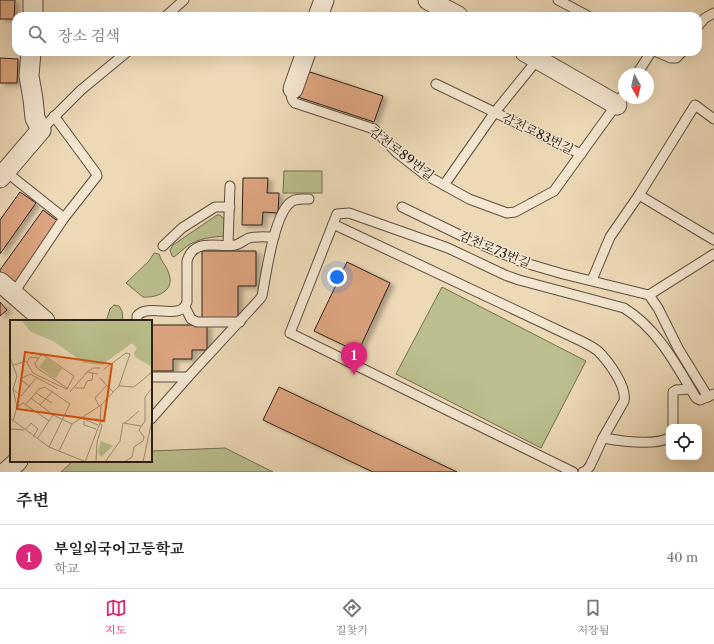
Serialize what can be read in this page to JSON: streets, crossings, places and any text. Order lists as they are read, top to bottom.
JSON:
{
  "streets": {
    "street": ["감천로83번길", "감천로89번길"],
    "lane": ["감천로73번길"]
  },
  "crossings": [
    ["감천로83번길", "감천로89번길"]
  ],
  "north": "bottom",
  "page": {
    "search": "장소 검색",
    "pins": "1",
    "heading": "주변",
    "list": [
      {
        "mark": "1",
        "name": "부일외국어고등학교",
        "note": "학교",
        "value": "40 m"
      }
    ],
    "nav": ["지도", "길찾기", "저장됨"]
  }
}
